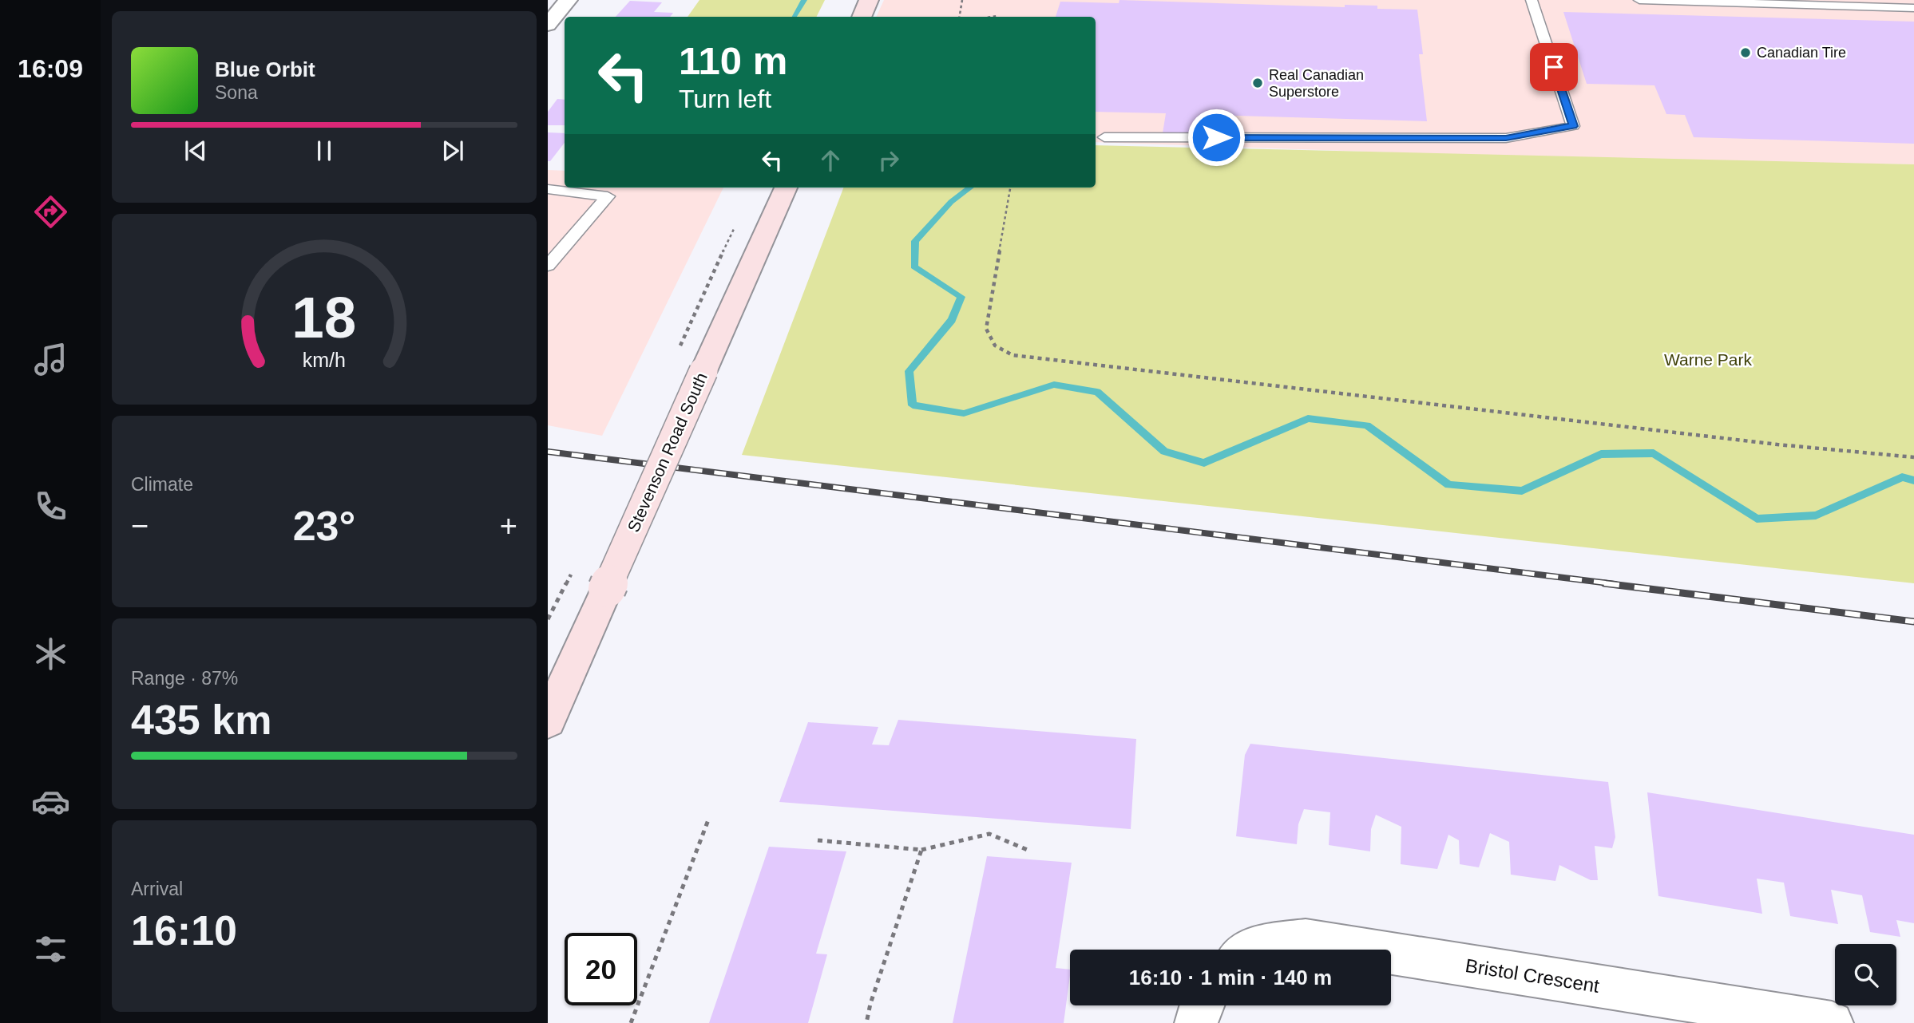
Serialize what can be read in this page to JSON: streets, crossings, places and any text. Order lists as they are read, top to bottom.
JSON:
{
  "streets": {
    "main road": ["Stevenson Road South"],
    "street": ["Bristol Crescent"]
  },
  "parks": ["Warne Park"],
  "places": ["Canadian Tire", "Real Canadian Superstore"],
  "page": {
    "tabs": "16:09",
    "turn": ["110 m", "Turn left"],
    "song": ["Blue Orbit", "Sona"],
    "tile": [
      "Climate",
      ["Range · 87%", "435 km"],
      ["Arrival", "16:10"]
    ],
    "heat": ["−", "23°", "+"],
    "limit": "20",
    "trip": "16:10 · 1 min · 140 m",
    "gauge": ["18", "km/h"]
  }
}
